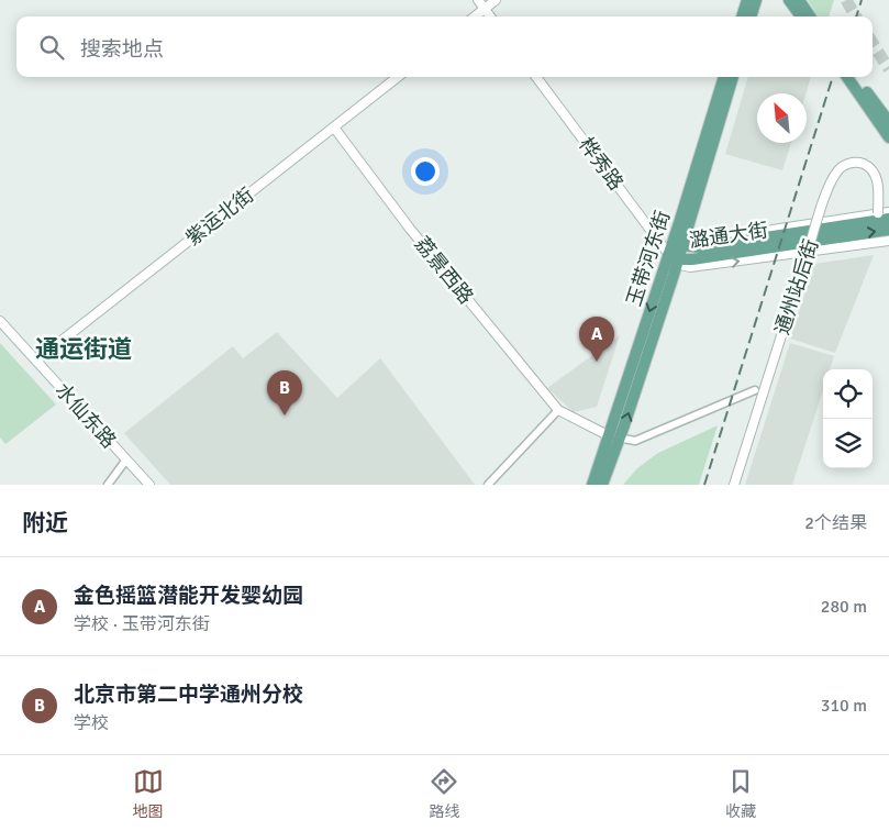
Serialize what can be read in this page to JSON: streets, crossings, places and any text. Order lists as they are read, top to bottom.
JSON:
{
  "streets": {
    "main road": ["潞通大街", "玉带河东街"],
    "street": [
      "桦秀路",
      "紫运北街",
      "荔景西路",
      "通州站后街",
      "水仙东路"
    ]
  },
  "crossings": [
    ["桦秀路", "潞通大街"],
    ["桦秀路", "玉带河东街"],
    ["紫运北街", "荔景西路"],
    ["紫运北街", "水仙东路"],
    ["潞通大街", "玉带河东街"],
    ["玉带河东街", "荔景西路"]
  ],
  "districts": ["通运街道"],
  "north": "top left",
  "page": {
    "search": "搜索地点",
    "pins": ["A", "B"],
    "heading": ["附近", "2个结果"],
    "list": [
      {
        "mark": "A",
        "name": "金色摇篮潜能开发婴幼园",
        "note": "学校 · 玉带河东街",
        "value": "280 m"
      },
      {
        "mark": "B",
        "name": "北京市第二中学通州分校",
        "note": "学校",
        "value": "310 m"
      }
    ],
    "nav": ["地图", "路线", "收藏"]
  }
}
